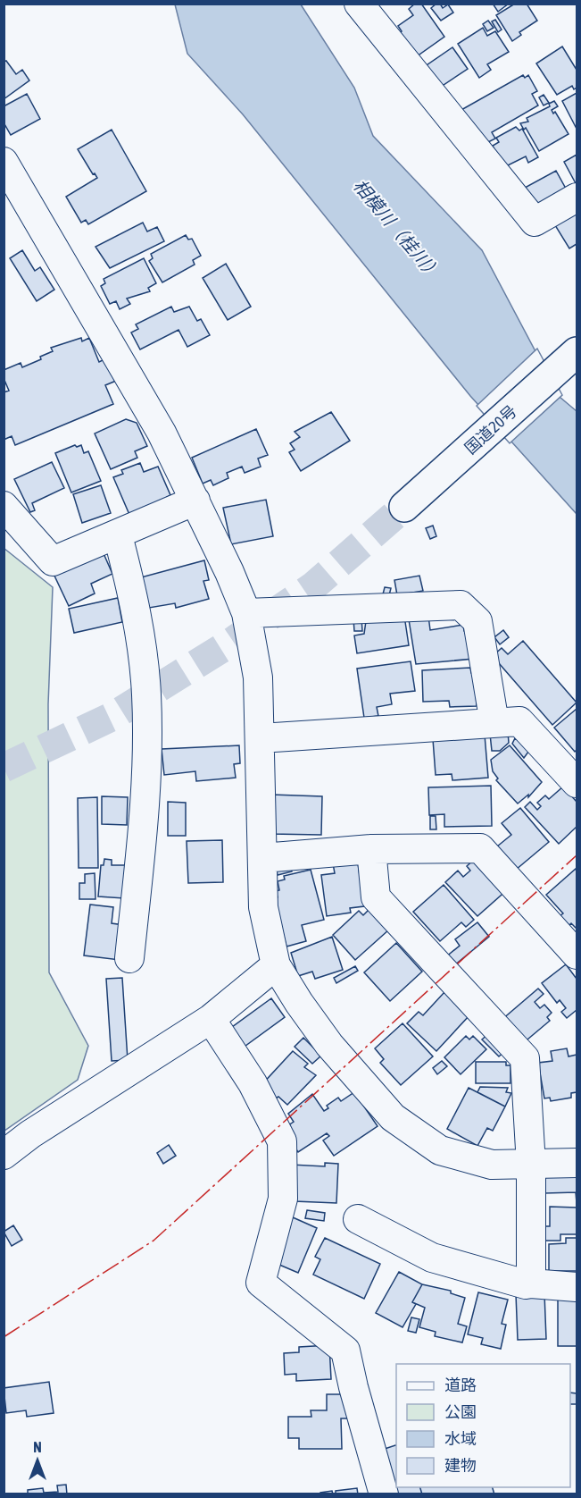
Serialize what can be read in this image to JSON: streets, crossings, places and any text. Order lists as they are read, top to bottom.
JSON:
{
  "streets": {
    "highway": ["国道20号"]
  },
  "water": ["相模川（桂川）"],
  "legend": [
    "道路",
    "公園",
    "水域",
    "建物"
  ],
  "north": "top"
}
